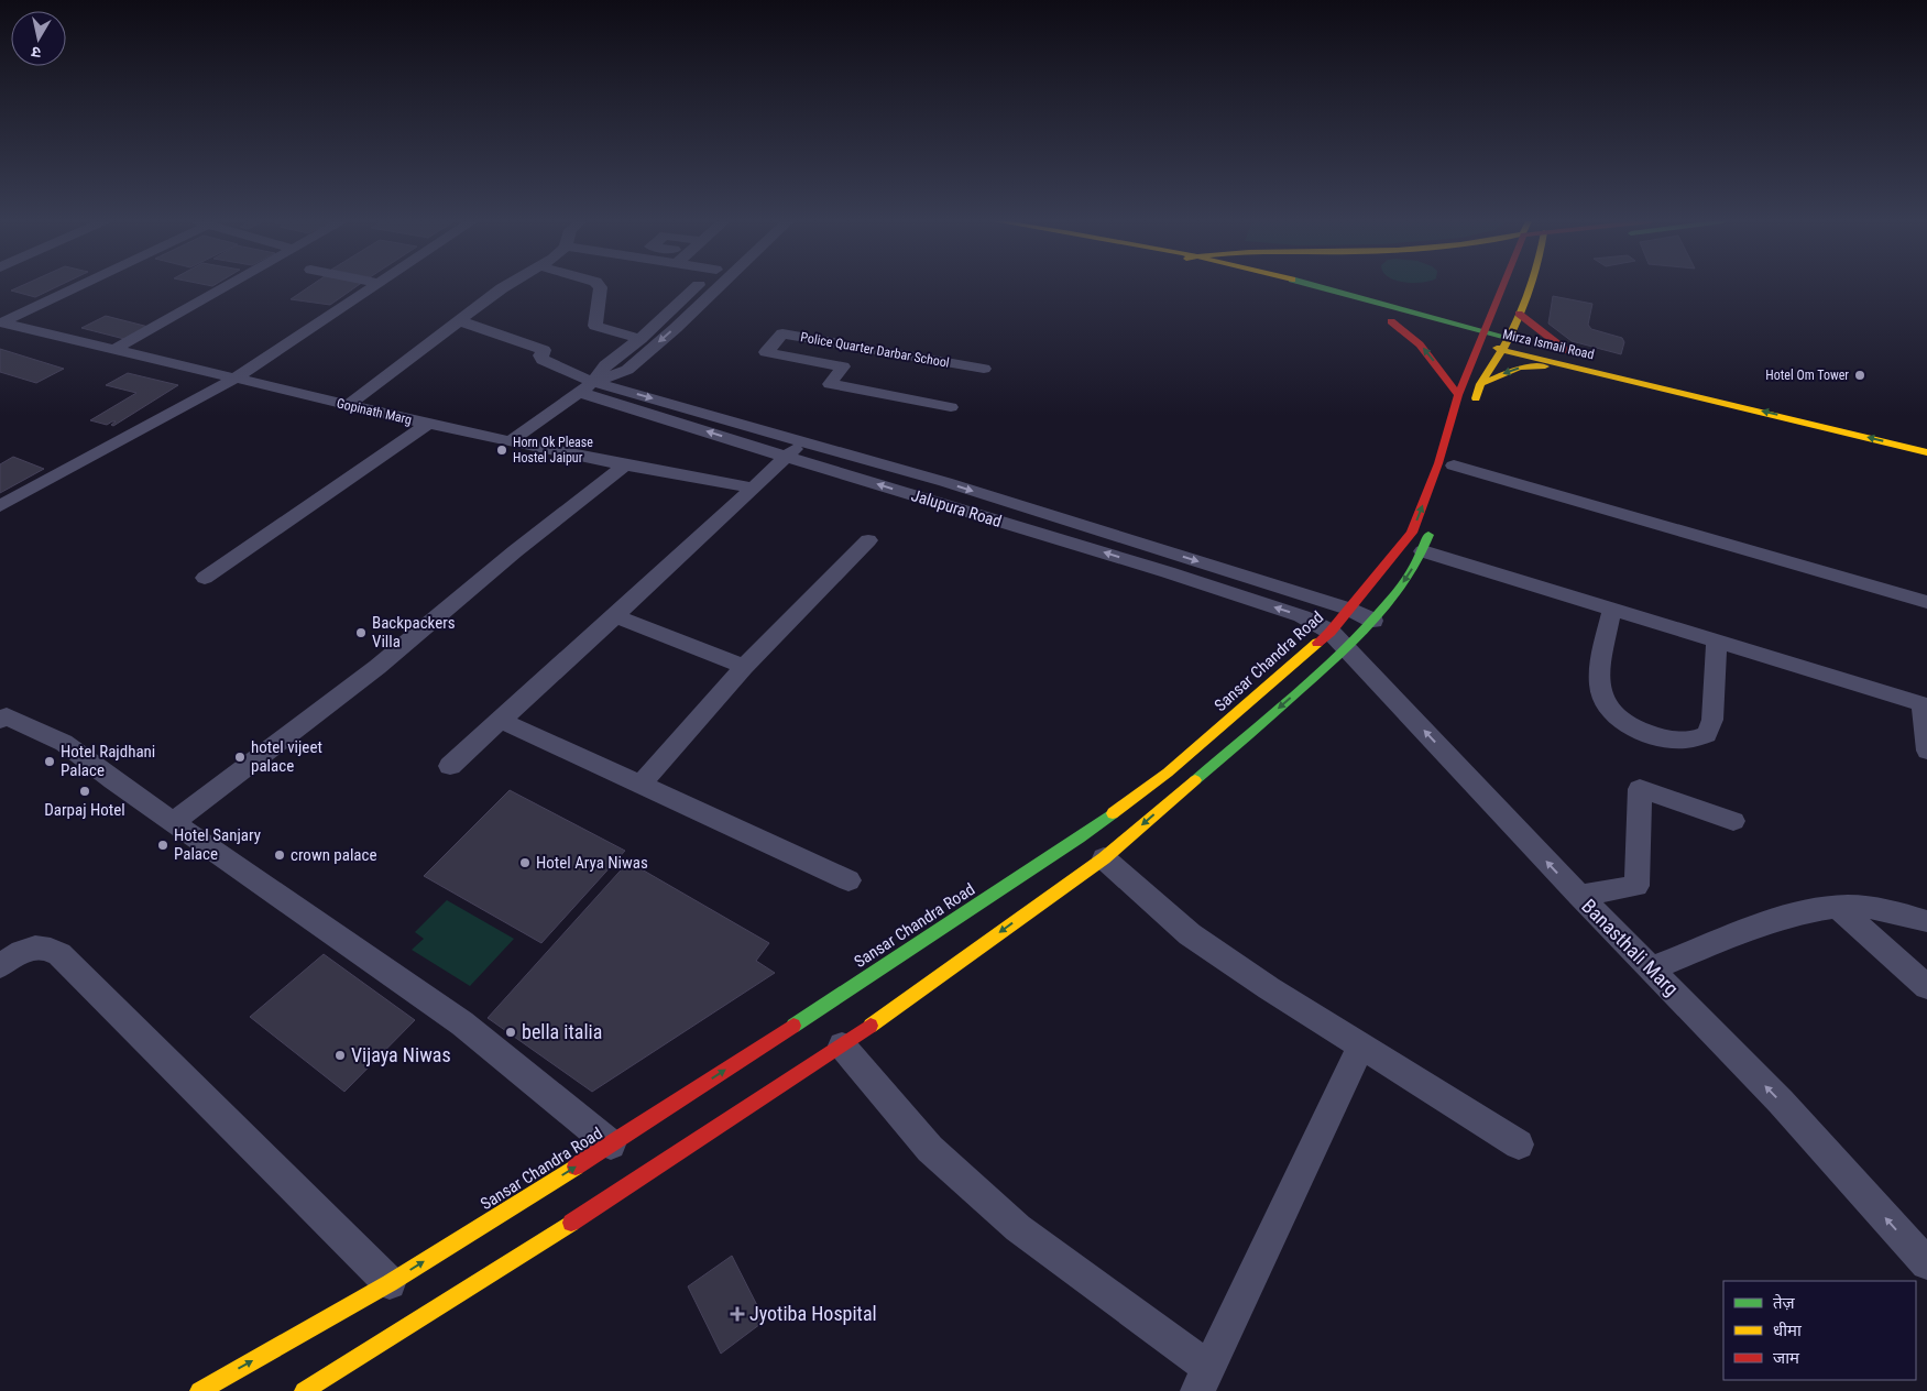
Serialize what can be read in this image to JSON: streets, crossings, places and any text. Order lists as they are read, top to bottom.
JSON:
{
  "streets": {
    "main road": ["Mirza Ismail Road", "Sansar Chandra Road"],
    "street": [
      "Police Quarter Darbar School",
      "Gopinath Marg",
      "Jalupura Road",
      "Banasthali Marg"
    ]
  },
  "crossings": [
    ["Mirza Ismail Road", "Sansar Chandra Road"],
    ["Jalupura Road", "Sansar Chandra Road"],
    ["Jalupura Road", "Banasthali Marg"],
    ["Sansar Chandra Road", "Banasthali Marg"]
  ],
  "one_way": ["Mirza Ismail Road", "Banasthali Marg"],
  "places": {
    "other": [
      "Hotel Om Tower",
      "Horn Ok Please Hostel Jaipur",
      "Backpackers Villa",
      "hotel vijeet palace",
      "Hotel Rajdhani Palace",
      "Darpaj Hotel",
      "Hotel Sanjary Palace",
      "crown palace",
      "Hotel Arya Niwas",
      "bella italia",
      "Vijaya Niwas"
    ],
    "health": ["Jyotiba Hospital"]
  },
  "legend": ["तेज़", "धीमा", "जाम"],
  "north": "bottom"
}
